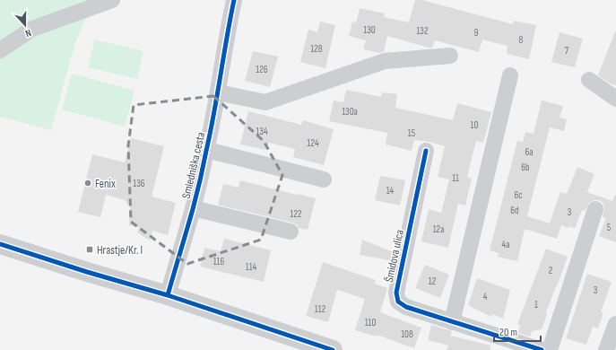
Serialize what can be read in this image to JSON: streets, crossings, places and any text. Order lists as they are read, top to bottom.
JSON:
{
  "streets": {
    "street": ["Smledniška cesta", "Šmidova ulica"]
  },
  "places": {
    "other": ["Fenix"],
    "transit": ["Hrastje/Kr. I"]
  },
  "house_numbers": [
    "130",
    "132",
    "9",
    "8",
    "128",
    "7",
    "126",
    "130a",
    "10",
    "134",
    "15",
    "124",
    "6a",
    "6b",
    "11",
    "136",
    "14",
    "6c",
    "6d",
    "3",
    "122",
    "5",
    "12a",
    "4a",
    "116",
    "114",
    "2",
    "12",
    "3",
    "4",
    "1",
    "112",
    "110",
    "108"
  ],
  "scale_bar": "20 m",
  "north": "bottom"
}
